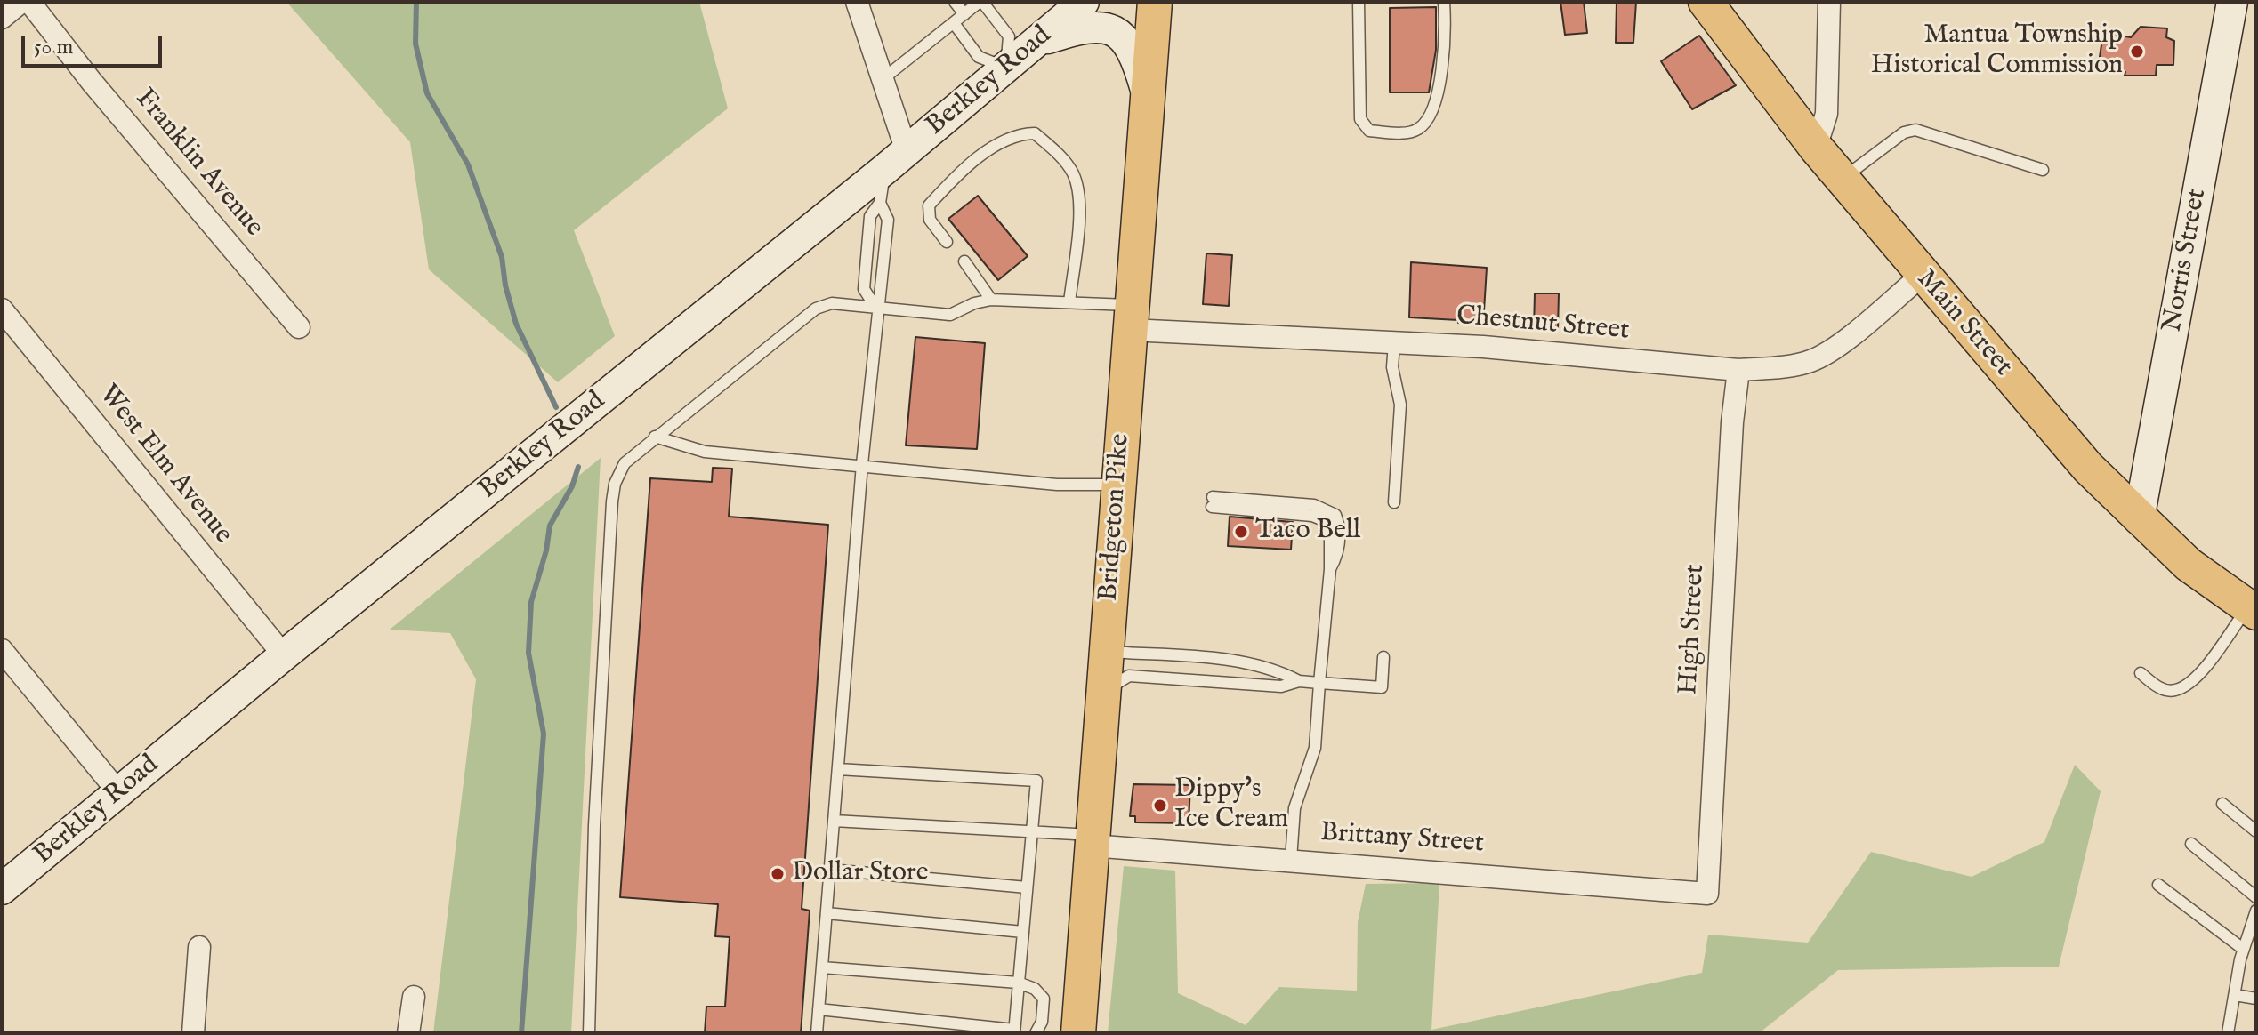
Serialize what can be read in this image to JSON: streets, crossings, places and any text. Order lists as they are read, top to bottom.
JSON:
{
  "streets": {
    "main road": ["Main Street", "Bridgeton Pike"],
    "street": [
      "Berkley Road",
      "Franklin Avenue",
      "Norris Street",
      "Chestnut Street",
      "West Elm Avenue",
      "High Street",
      "Brittany Street"
    ]
  },
  "crossings": [
    ["Berkley Road", "West Elm Avenue"],
    ["Norris Street", "Main Street"],
    ["Main Street", "Chestnut Street"],
    ["Chestnut Street", "Bridgeton Pike"],
    ["Chestnut Street", "High Street"],
    ["Bridgeton Pike", "Brittany Street"],
    ["High Street", "Brittany Street"]
  ],
  "places": [
    "Mantua Township Historical Commission",
    "Taco Bell",
    "Dippy's Ice Cream",
    "Dollar Store"
  ],
  "scale_bar": "50 m"
}
